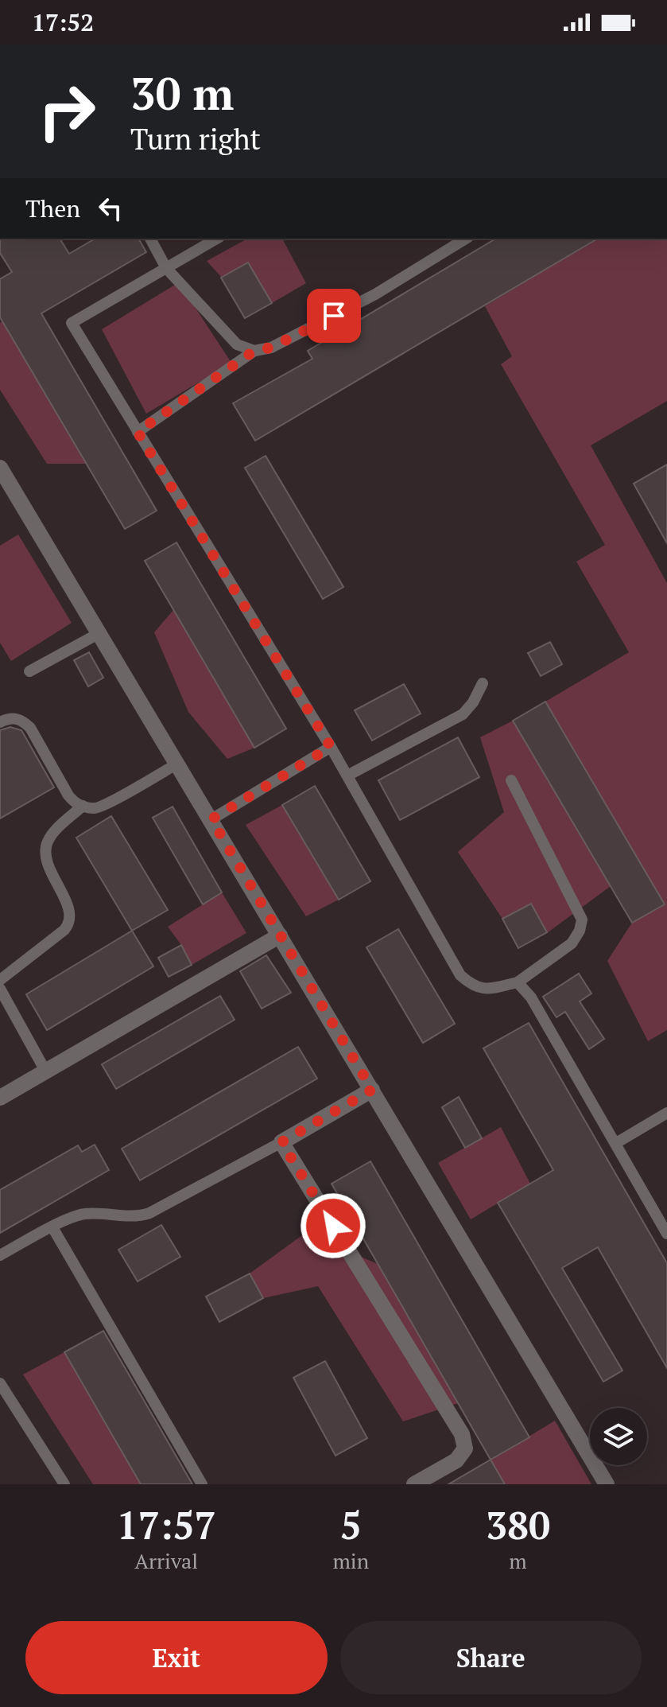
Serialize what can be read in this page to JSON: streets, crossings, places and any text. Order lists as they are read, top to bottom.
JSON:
{
  "page": {
    "status": "17:52",
    "turn": ["30 m", "Turn right"],
    "then": "Then",
    "eta": [
      "17:57",
      "Arrival",
      "5",
      "min",
      "380",
      "m"
    ],
    "buttons": ["Exit", "Share"]
  }
}
